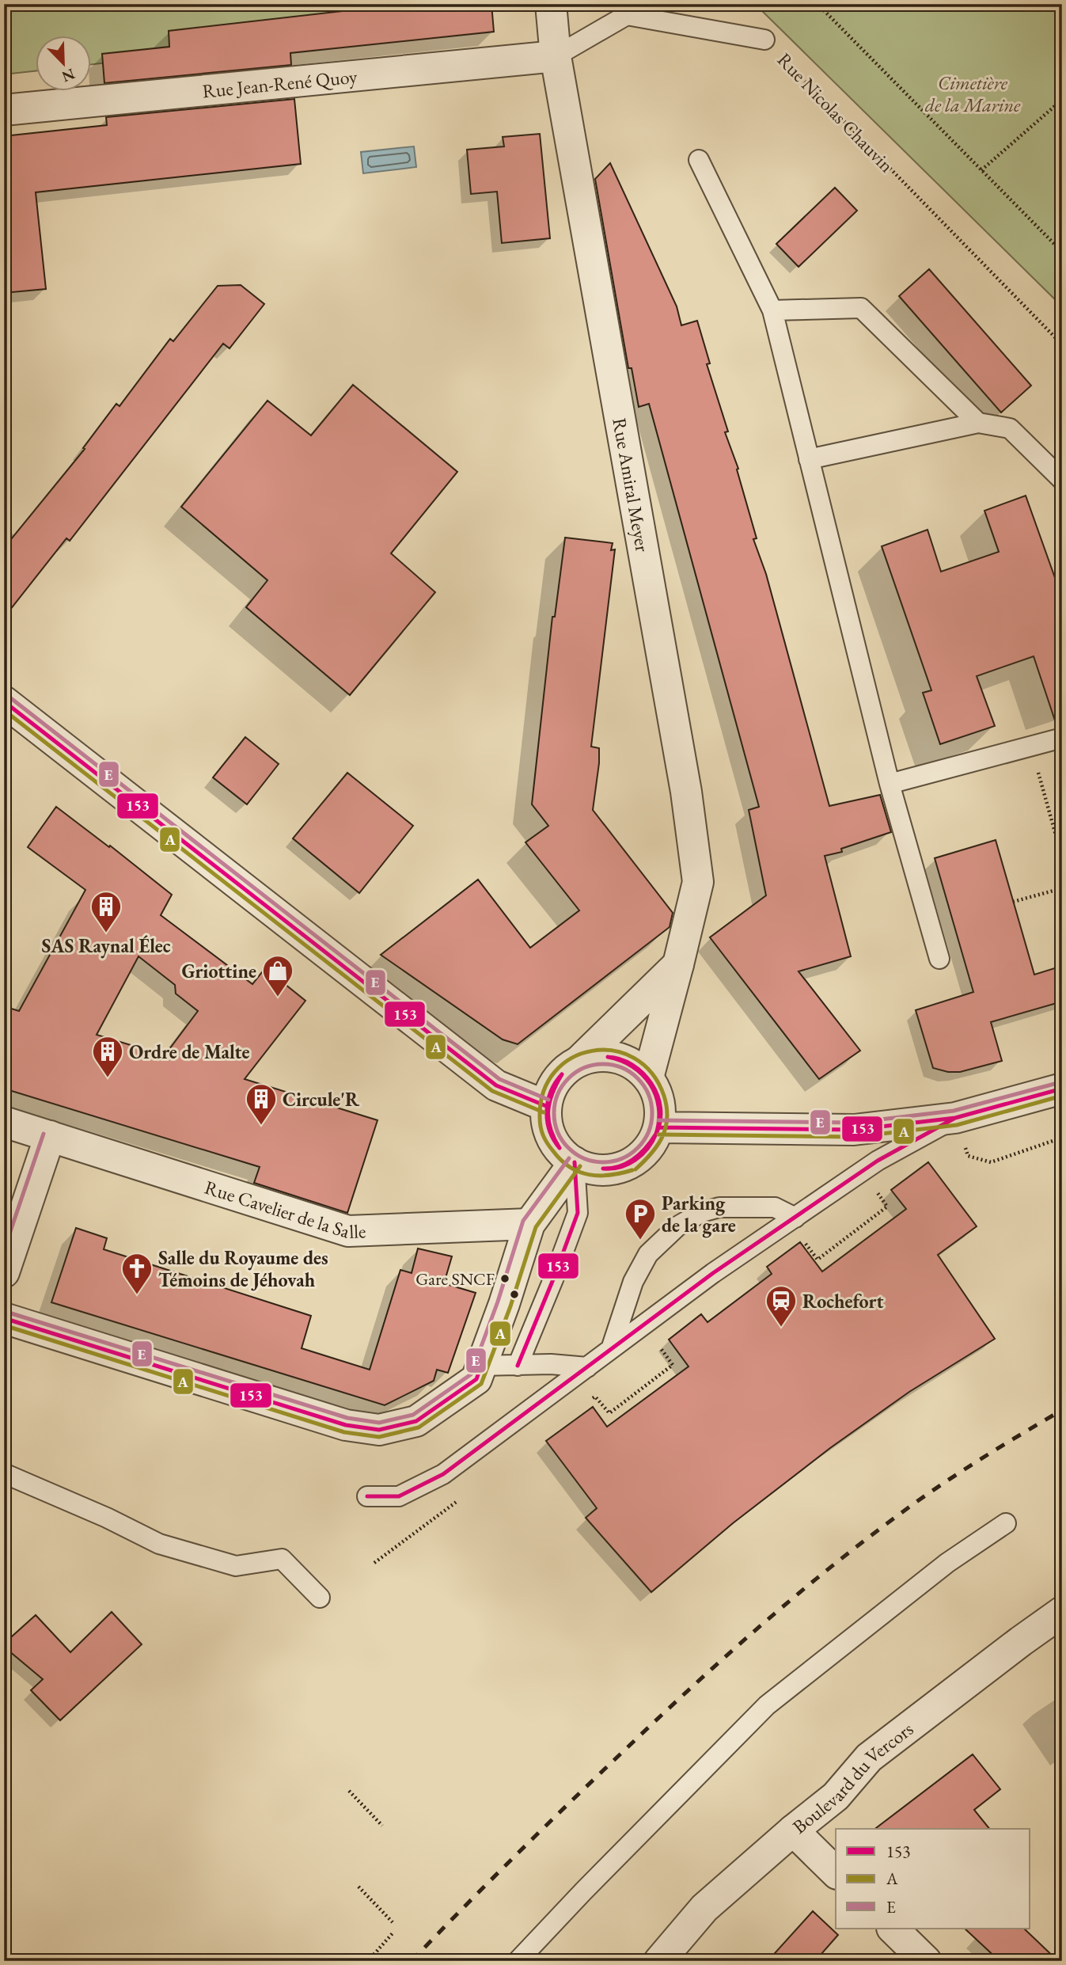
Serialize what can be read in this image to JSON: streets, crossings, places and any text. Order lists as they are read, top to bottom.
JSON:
{
  "streets": {
    "street": [
      "Rue Jean-René Quoy",
      "Rue Amiral Meyer",
      "Rue Cavelier de la Salle",
      "Boulevard du Vercors"
    ],
    "lane": ["Rue Nicolas Chauvin"]
  },
  "crossings": [
    ["Rue Jean-René Quoy", "Rue Nicolas Chauvin"],
    ["Rue Jean-René Quoy", "Rue Amiral Meyer"],
    ["Rue Nicolas Chauvin", "Rue Amiral Meyer"]
  ],
  "parks": ["Cimetière de la Marine"],
  "places": {
    "building": ["SAS Raynal Élec", "Ordre de Malte", "Circule'R"],
    "shop": ["Griottine"],
    "parking": ["Parking de la gare"],
    "other": ["Gare SNCF"],
    "church": ["Salle du Royaume des Témoins de Jéhovah"],
    "station": ["Rochefort"]
  },
  "lines": ["transit line E", "transit line 153", "transit line A"],
  "legend": ["153", "A", "E"],
  "north": "bottom right"
}
